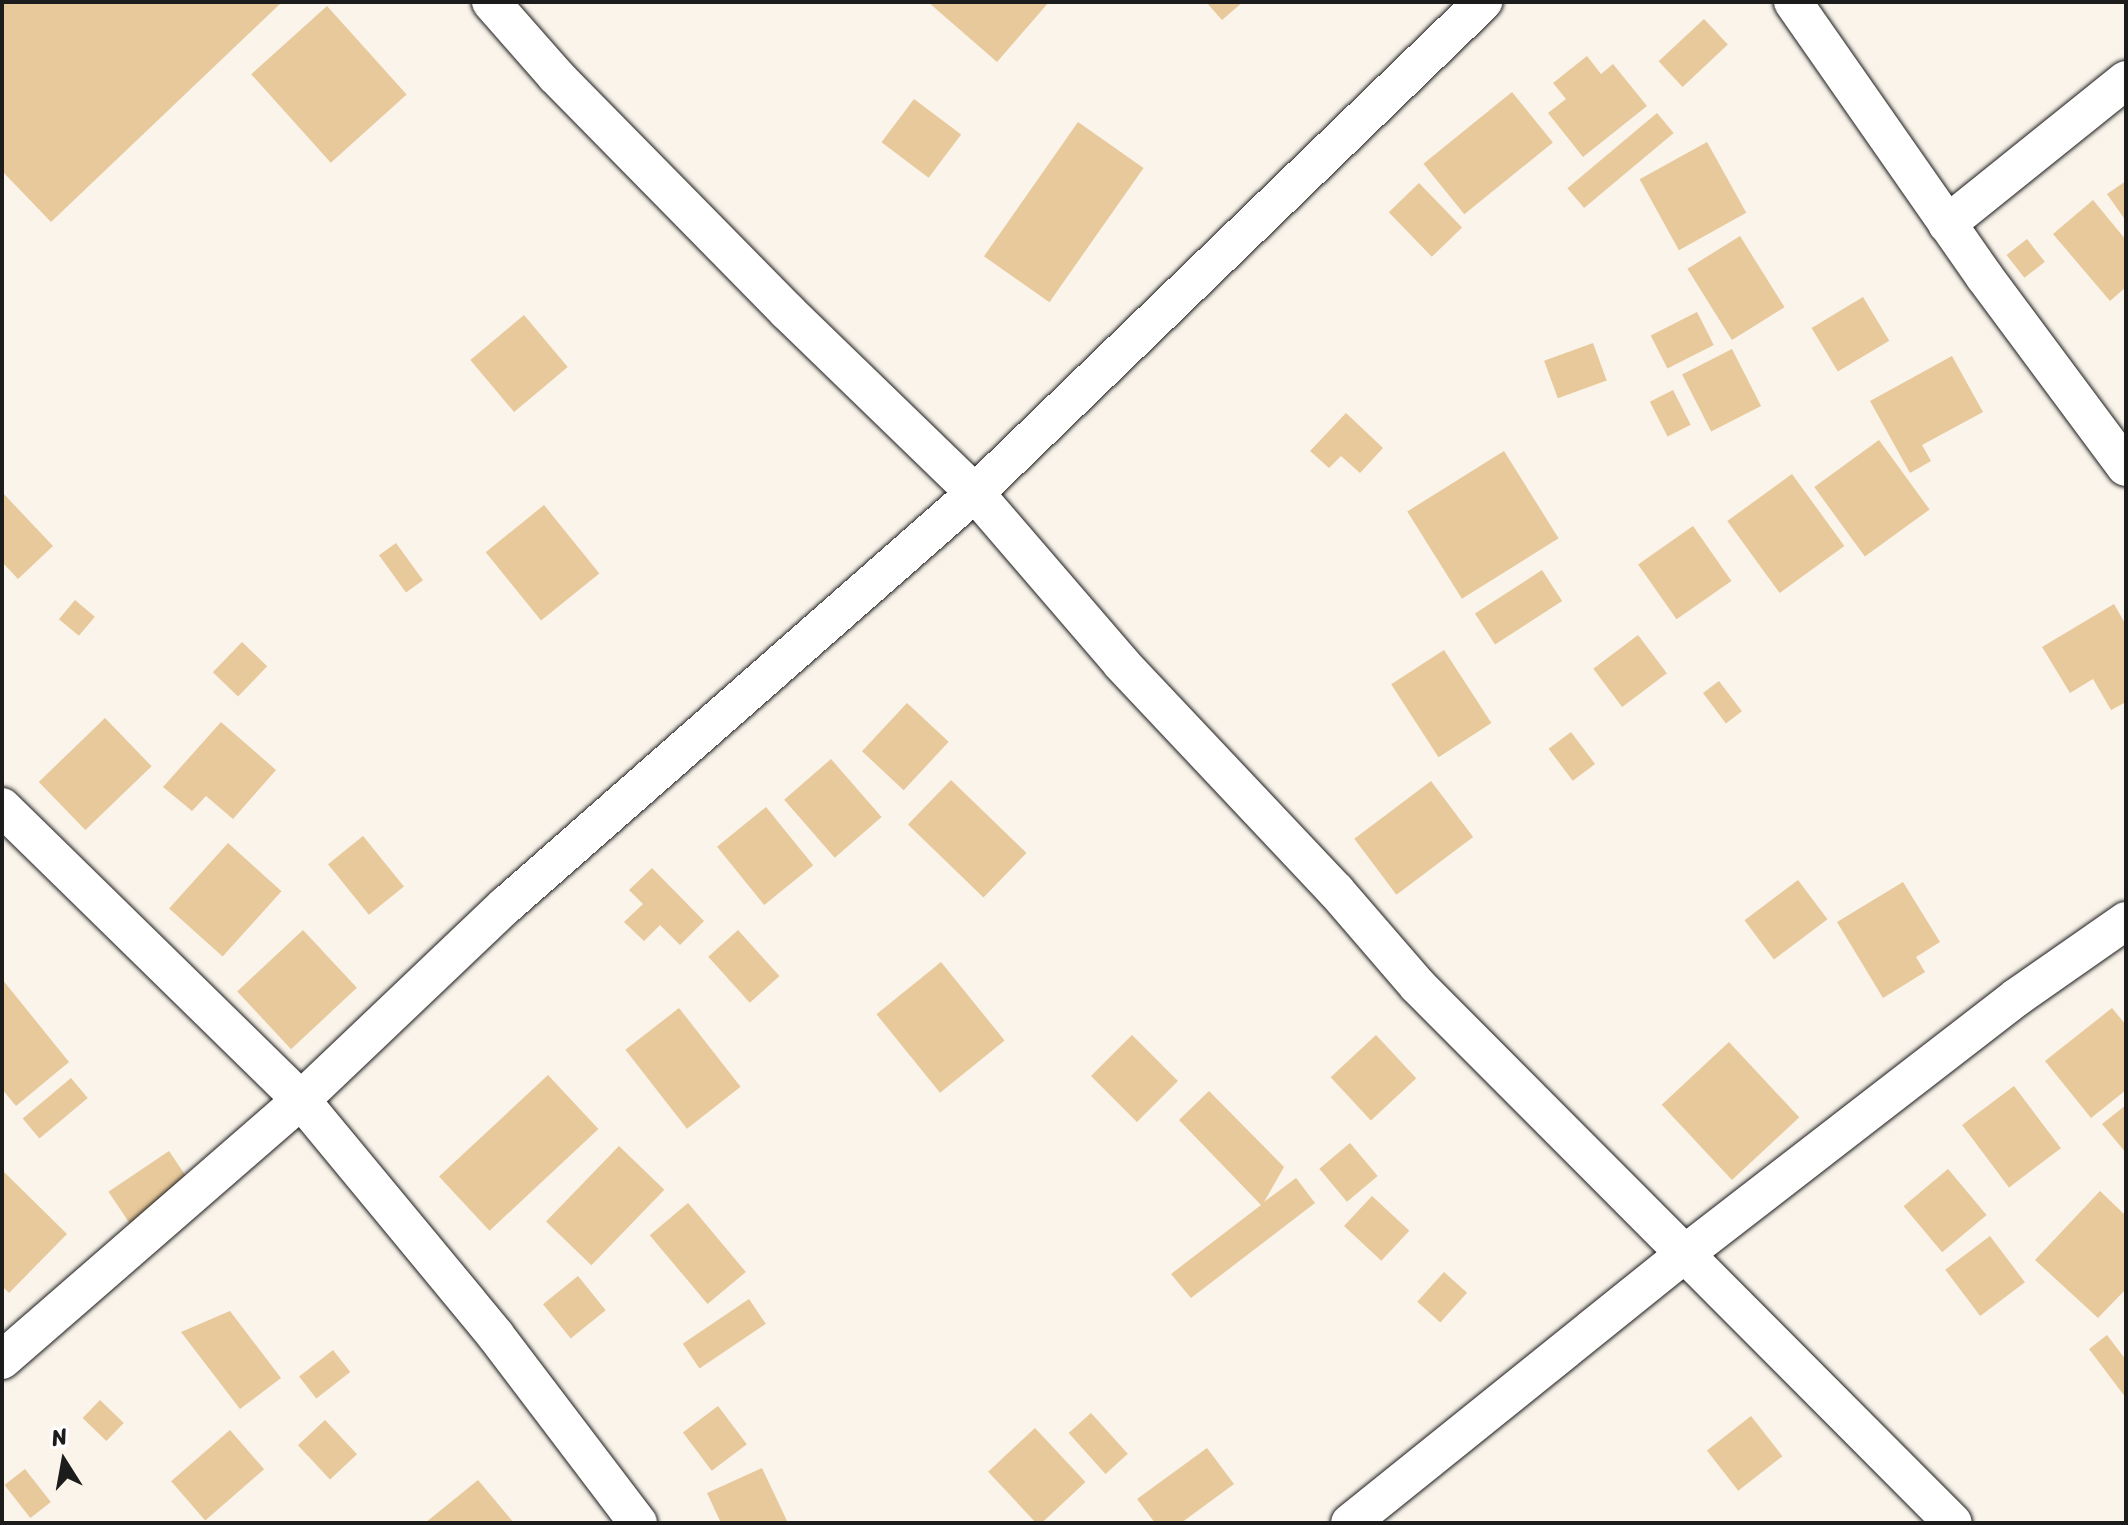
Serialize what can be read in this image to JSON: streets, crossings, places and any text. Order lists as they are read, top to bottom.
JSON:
{
  "north": "top"
}
